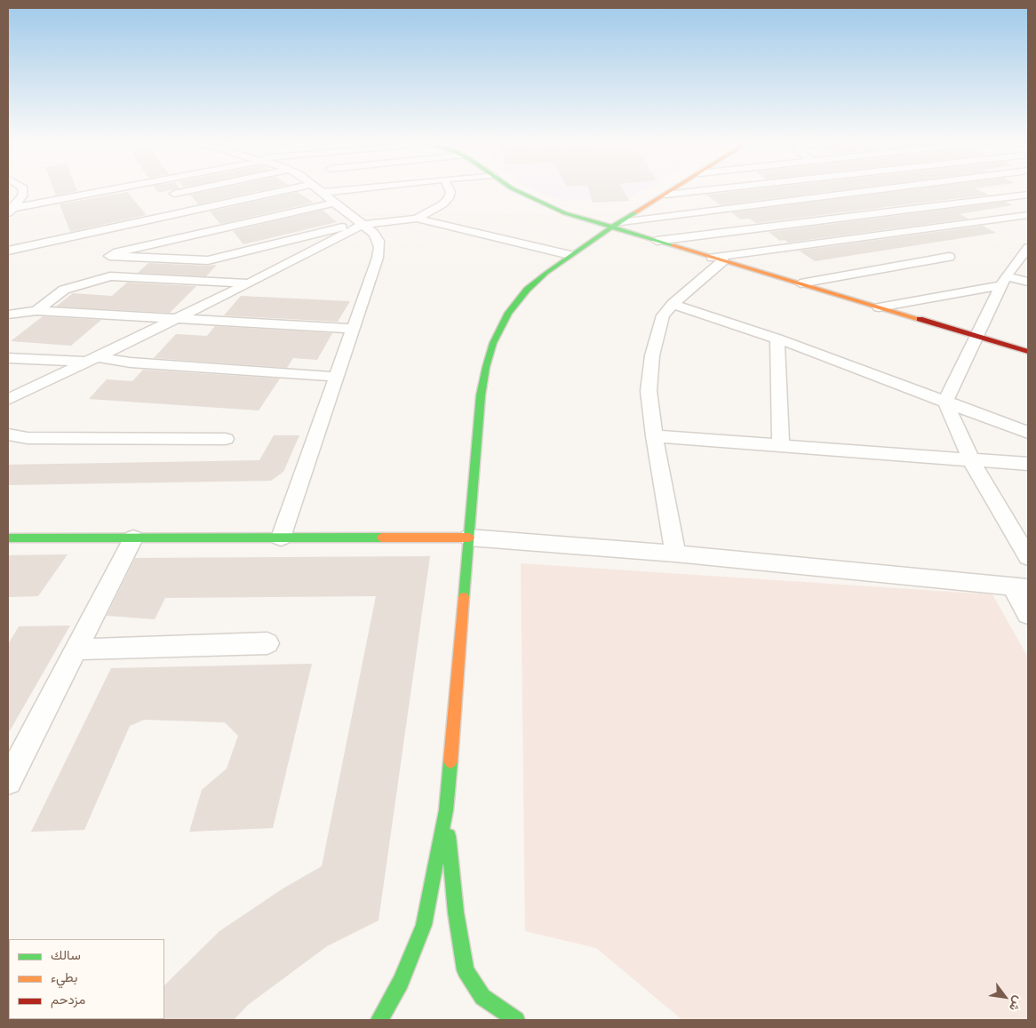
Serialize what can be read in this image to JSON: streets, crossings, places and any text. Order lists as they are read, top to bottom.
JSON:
{
  "legend": ["سالك", "بطيء", "مزدحم"],
  "north": "bottom right"
}
